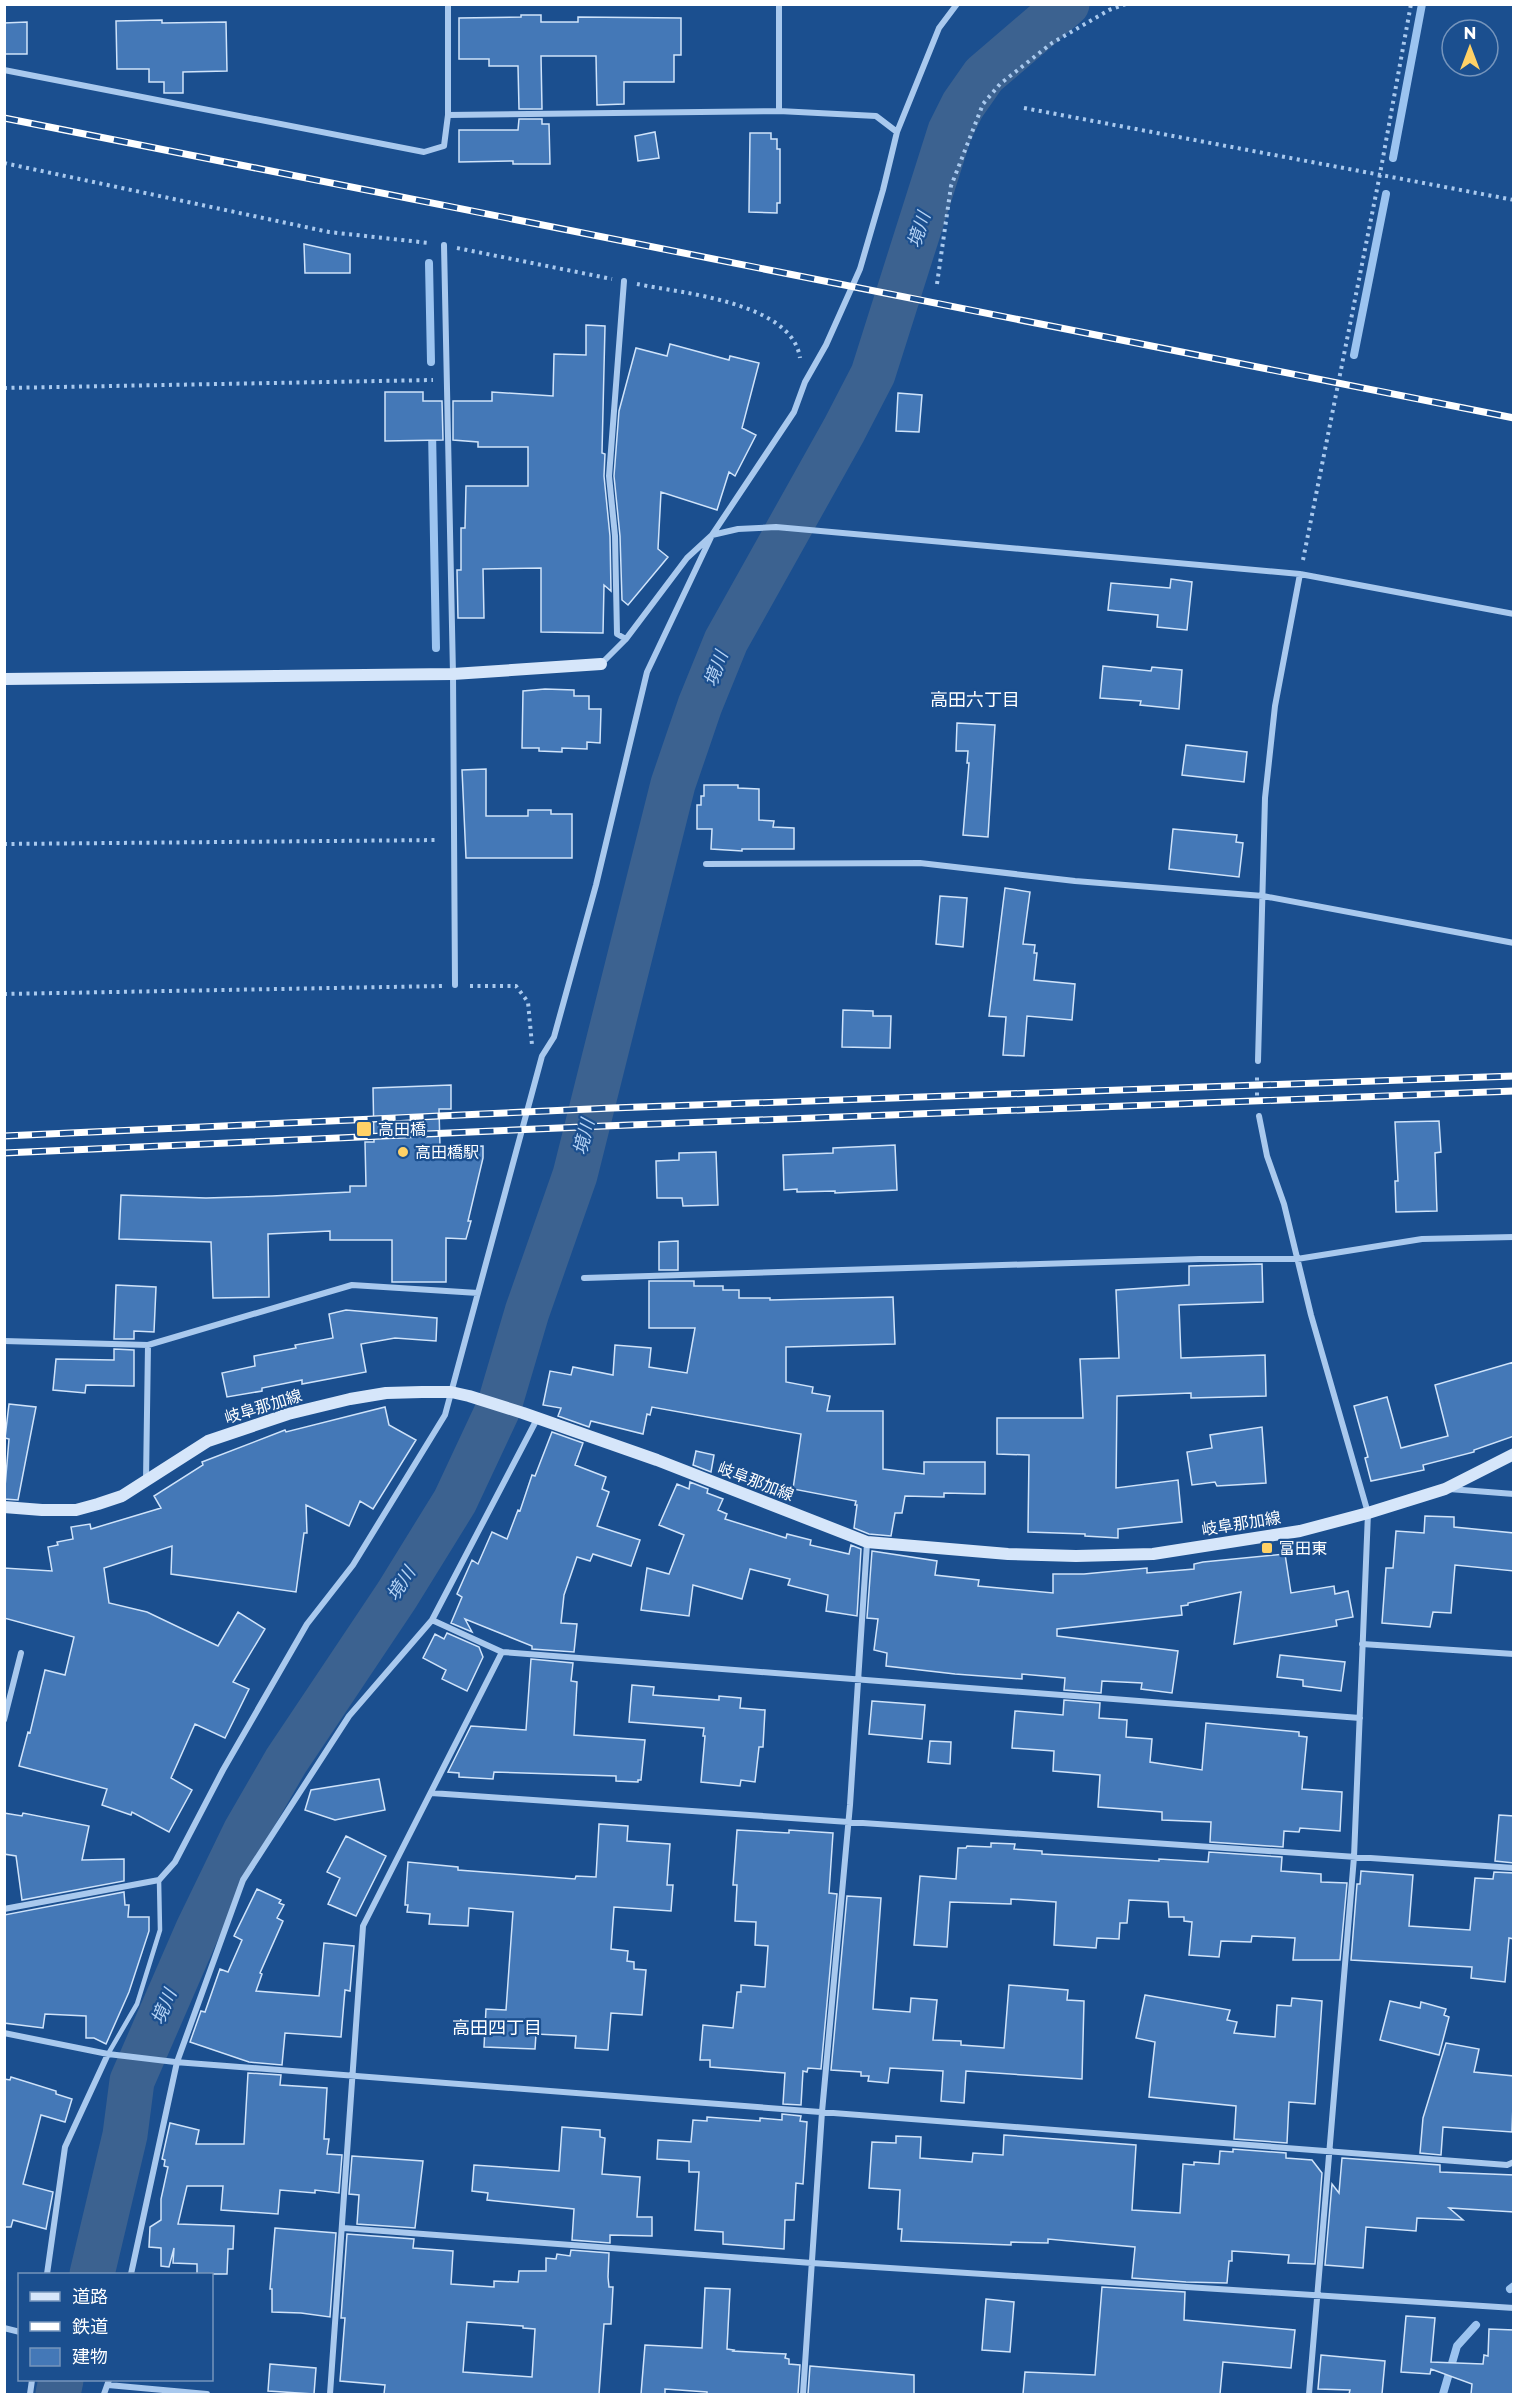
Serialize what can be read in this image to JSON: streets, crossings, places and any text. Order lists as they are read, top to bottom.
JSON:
{
  "streets": {
    "main road": ["岐阜那加線"]
  },
  "districts": ["高田六丁目", "高田四丁目"],
  "water": ["境川"],
  "places": {
    "transit": ["高田橋", "富田東"],
    "other": ["高田橋駅"]
  },
  "legend": ["道路", "鉄道", "建物"],
  "north": "top"
}
